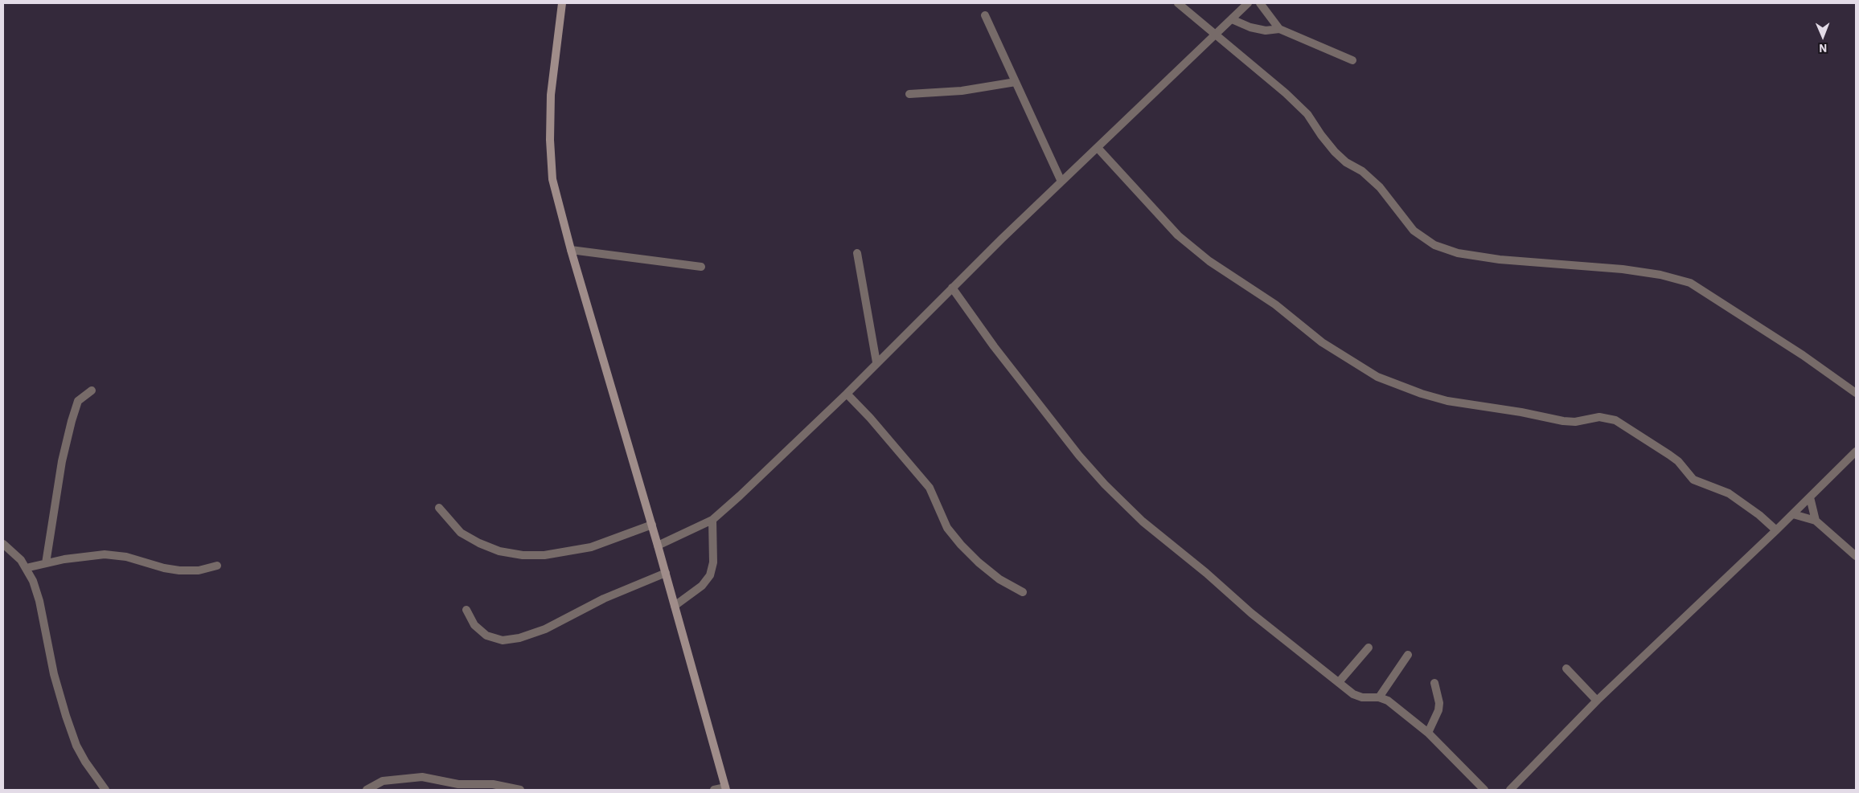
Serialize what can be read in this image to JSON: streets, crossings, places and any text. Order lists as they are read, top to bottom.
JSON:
{
  "north": "bottom"
}
